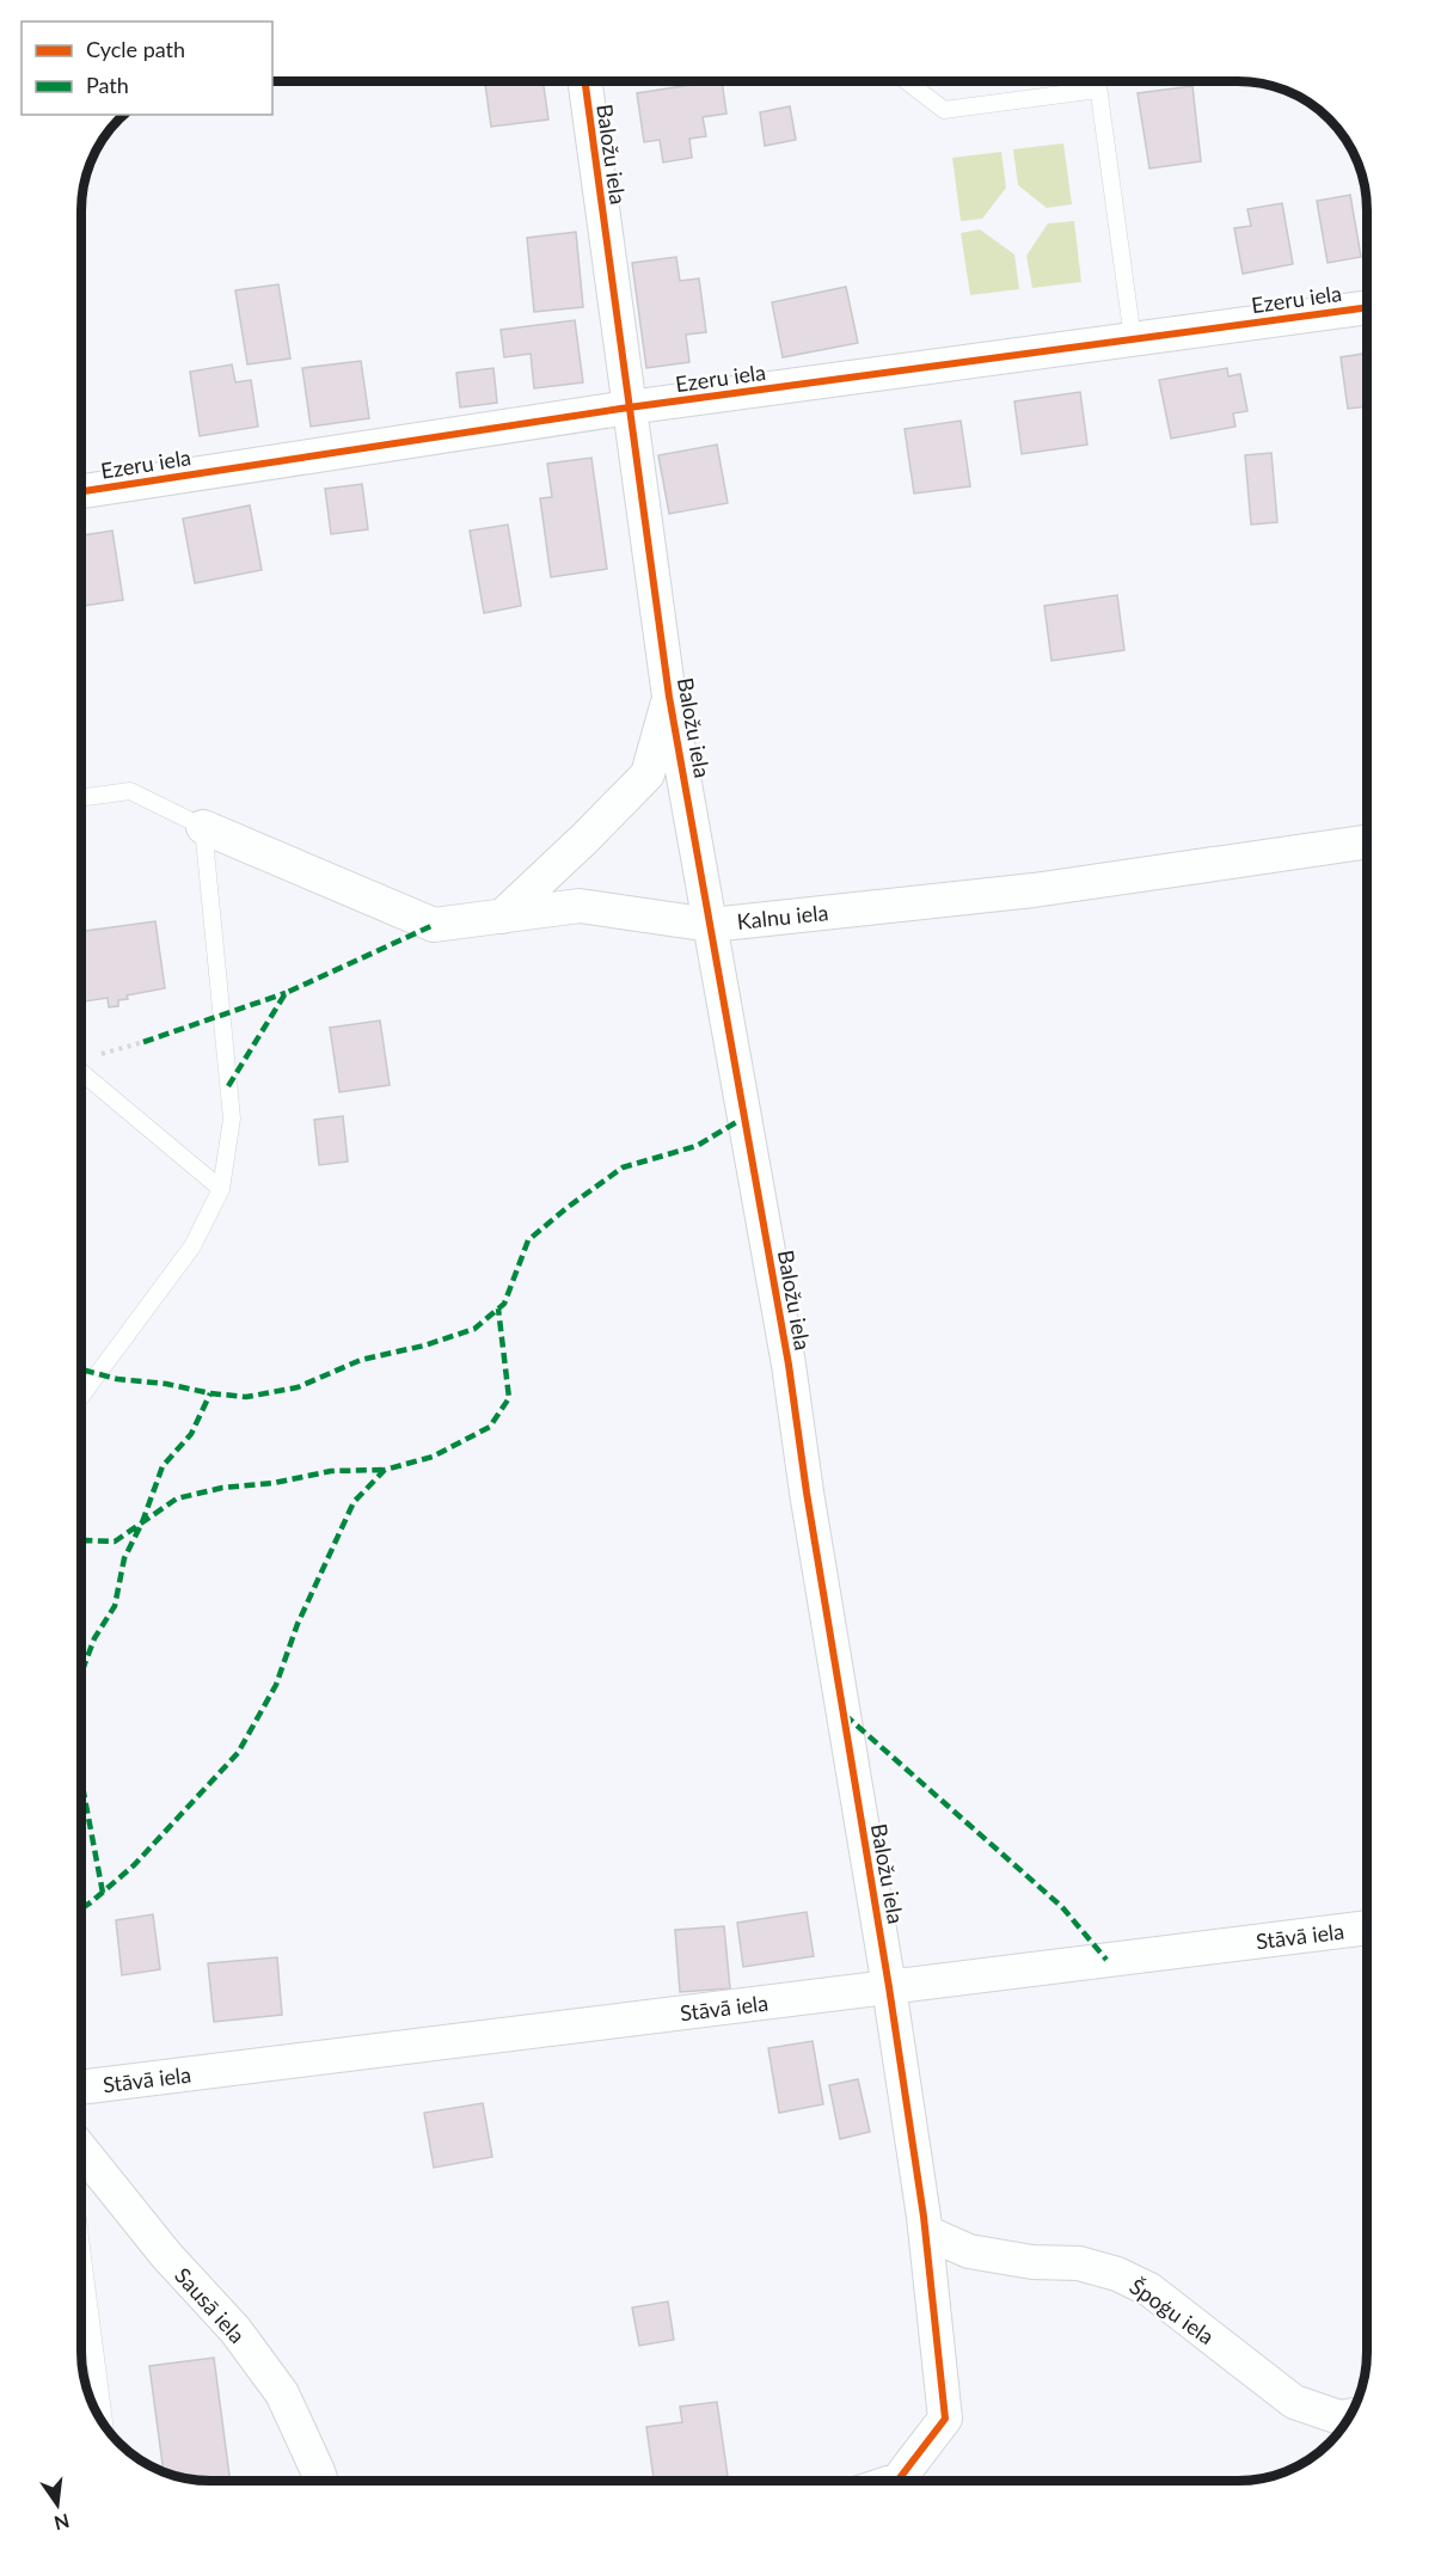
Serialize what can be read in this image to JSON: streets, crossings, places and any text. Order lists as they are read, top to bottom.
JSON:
{
  "streets": {
    "street": [
      "Baložu iela",
      "Ezeru iela",
      "Kalnu iela",
      "Stāvā iela",
      "Sausā iela",
      "Špoģu iela"
    ]
  },
  "crossings": [
    ["Baložu iela", "Ezeru iela"],
    ["Baložu iela", "Kalnu iela"],
    ["Baložu iela", "Stāvā iela"],
    ["Baložu iela", "Špoģu iela"]
  ],
  "legend": ["Cycle path", "Path"],
  "north": "bottom"
}
